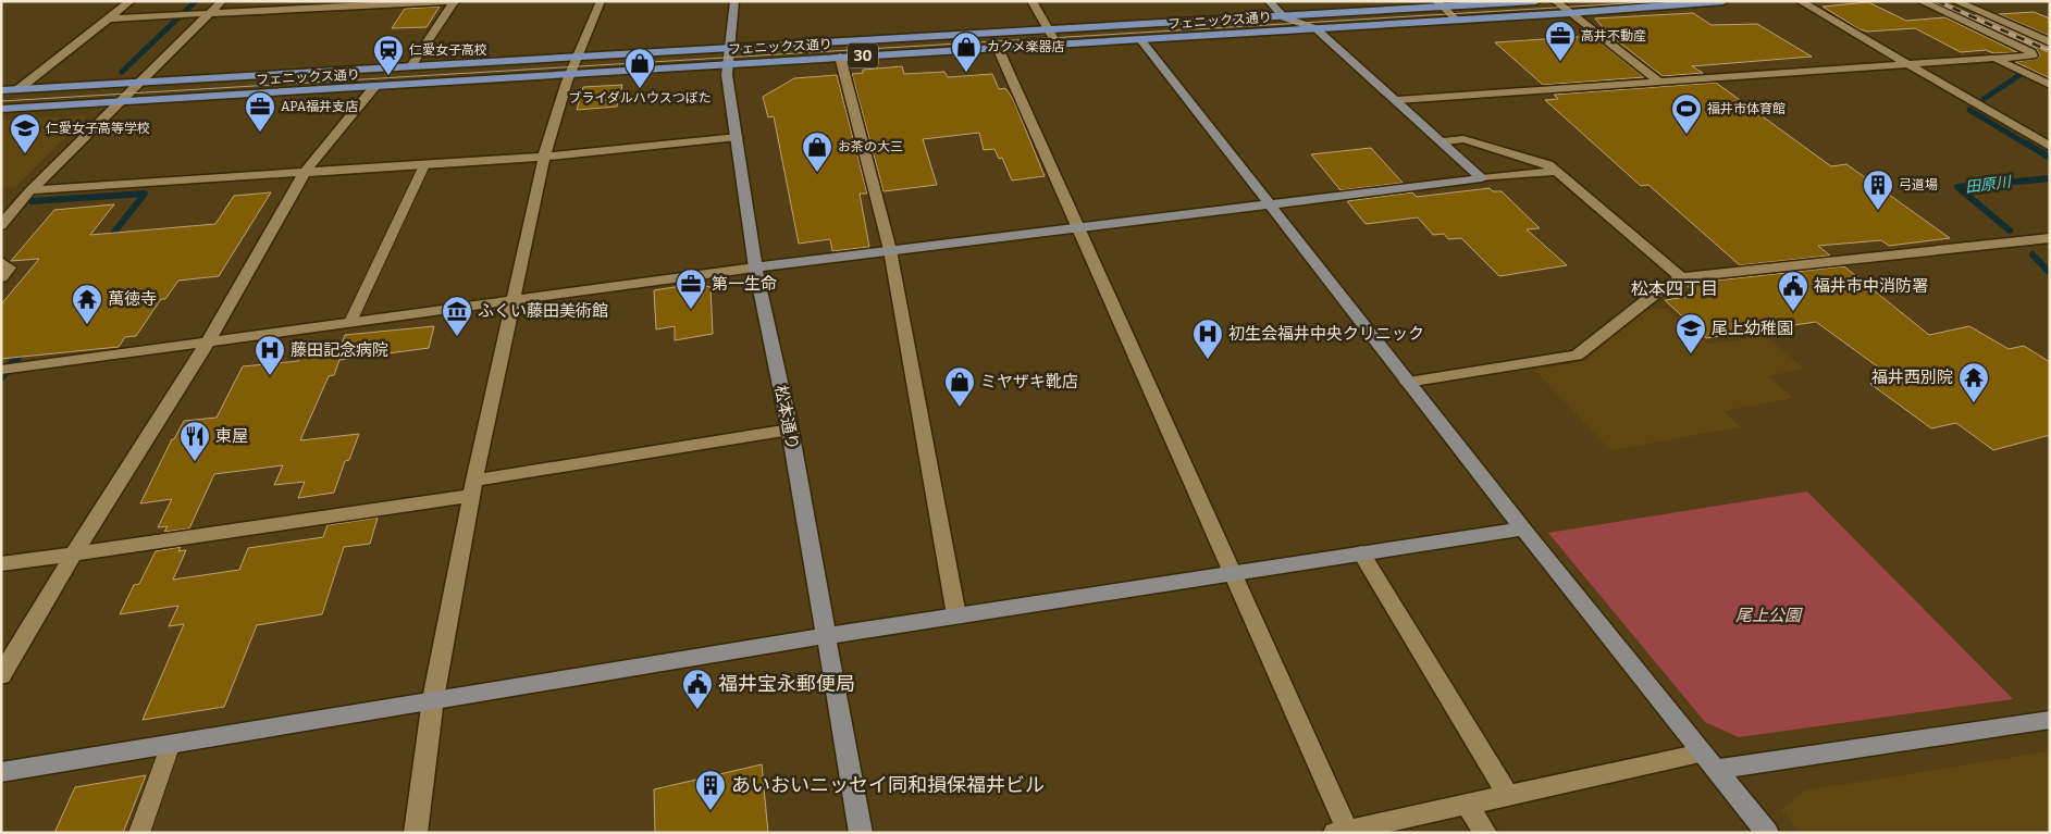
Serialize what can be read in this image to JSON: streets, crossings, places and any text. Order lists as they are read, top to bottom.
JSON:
{
  "streets": {
    "main road": ["フェニックス通り", "30"],
    "street": ["松本通り"]
  },
  "crossings": [
    ["フェニックス通り", "松本通り"]
  ],
  "districts": ["松本四丁目"],
  "water": ["田原川"],
  "parks": ["尾上公園"],
  "places": {
    "office": ["高井不動産", "APA福井支店", "第一生命"],
    "shop": [
      "カクメ楽器店",
      "ブライダルハウスつぼた",
      "お茶の大三",
      "ミヤザキ靴店"
    ],
    "station": ["仁愛女子高校"],
    "sports": ["福井市体育館"],
    "school or university": ["仁愛女子高等学校", "尾上幼稚園"],
    "building": ["弓道場", "あいおいニッセイ同和損保福井ビル"],
    "public building": ["福井市中消防署", "福井宝永郵便局"],
    "temple": ["萬徳寺", "福井西別院"],
    "museum": ["ふくい藤田美術館"],
    "hospital": ["初生会福井中央クリニック", "藤田記念病院"],
    "restaurant": ["東屋"]
  }
}
